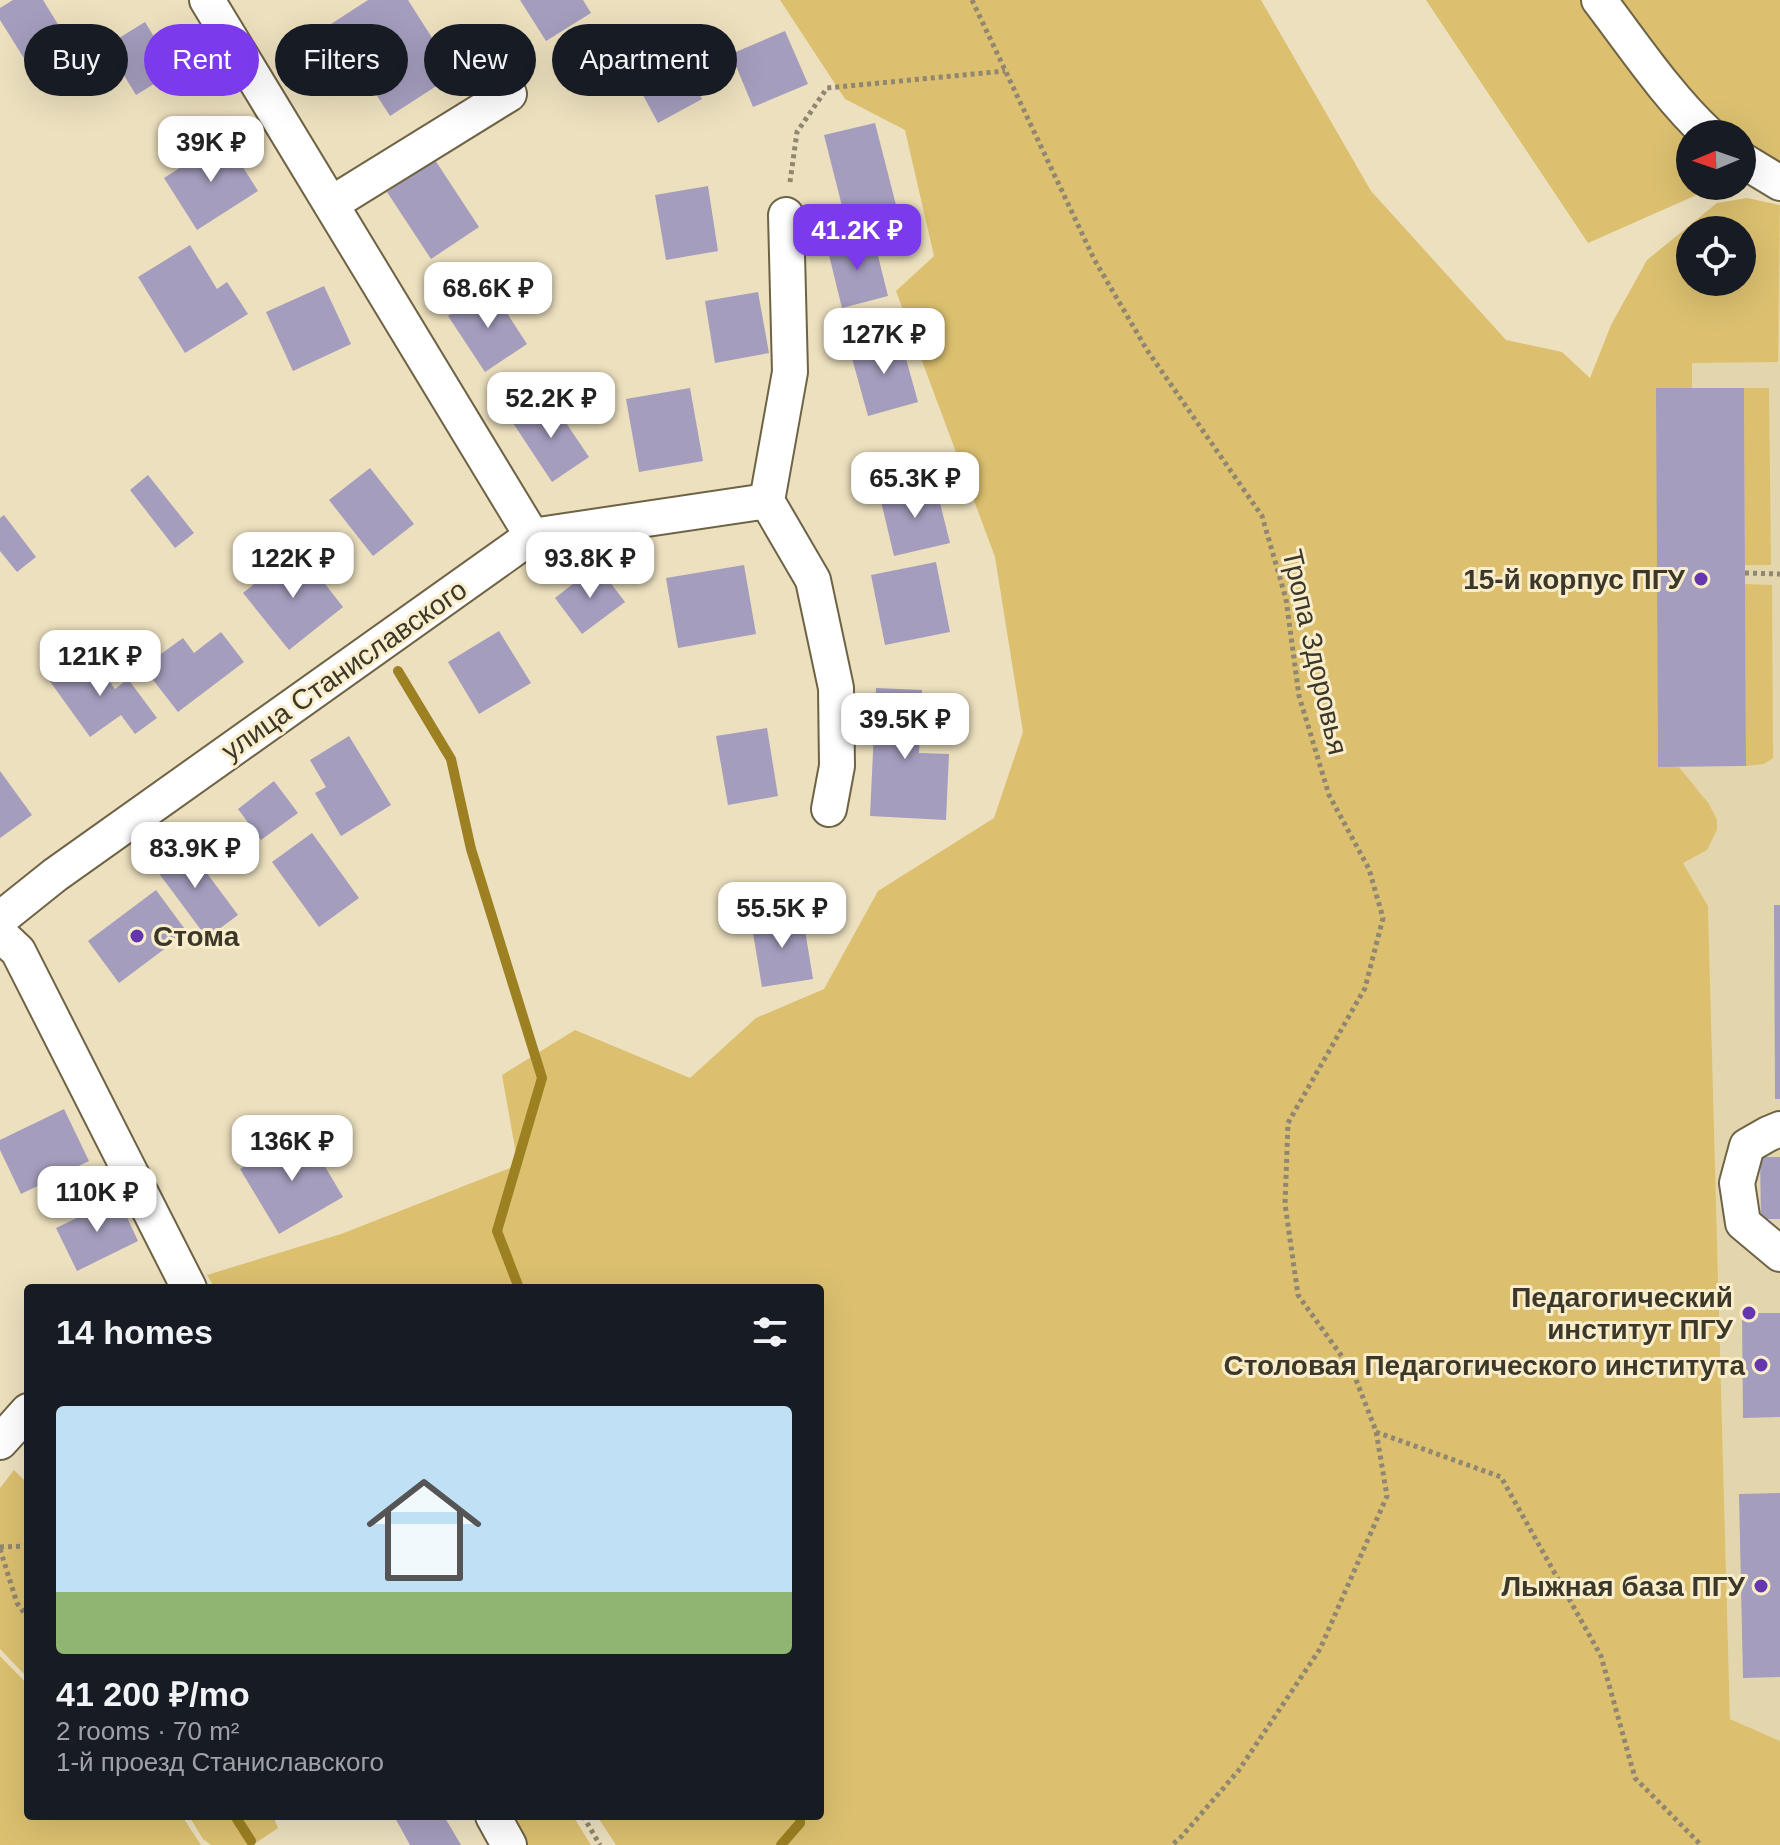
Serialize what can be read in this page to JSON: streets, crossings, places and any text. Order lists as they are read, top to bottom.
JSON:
{
  "streets": {
    "street": ["улица Станиславского"],
    "path": ["Тропа Здоровья"]
  },
  "places": [
    "15-й корпус ПГУ",
    "Стома",
    "Педагогический институт ПГУ",
    "Столовая Педагогического института",
    "Лыжная база ПГУ"
  ],
  "north": "left",
  "page": {
    "chip": [
      "Buy",
      "Rent",
      "Filters",
      "New",
      "Apartment"
    ],
    "price": [
      "39K ₽",
      "41.2K ₽",
      "68.6K ₽",
      "127K ₽",
      "52.2K ₽",
      "65.3K ₽",
      "122K ₽",
      "93.8K ₽",
      "121K ₽",
      "39.5K ₽",
      "83.9K ₽",
      "55.5K ₽",
      "136K ₽",
      "110K ₽"
    ],
    "heading": "14 homes",
    "list": [
      {
        "name": "41 200 ₽/mo",
        "note": "2 rooms · 70 m² · 1-й проезд Станиславского"
      }
    ]
  }
}
